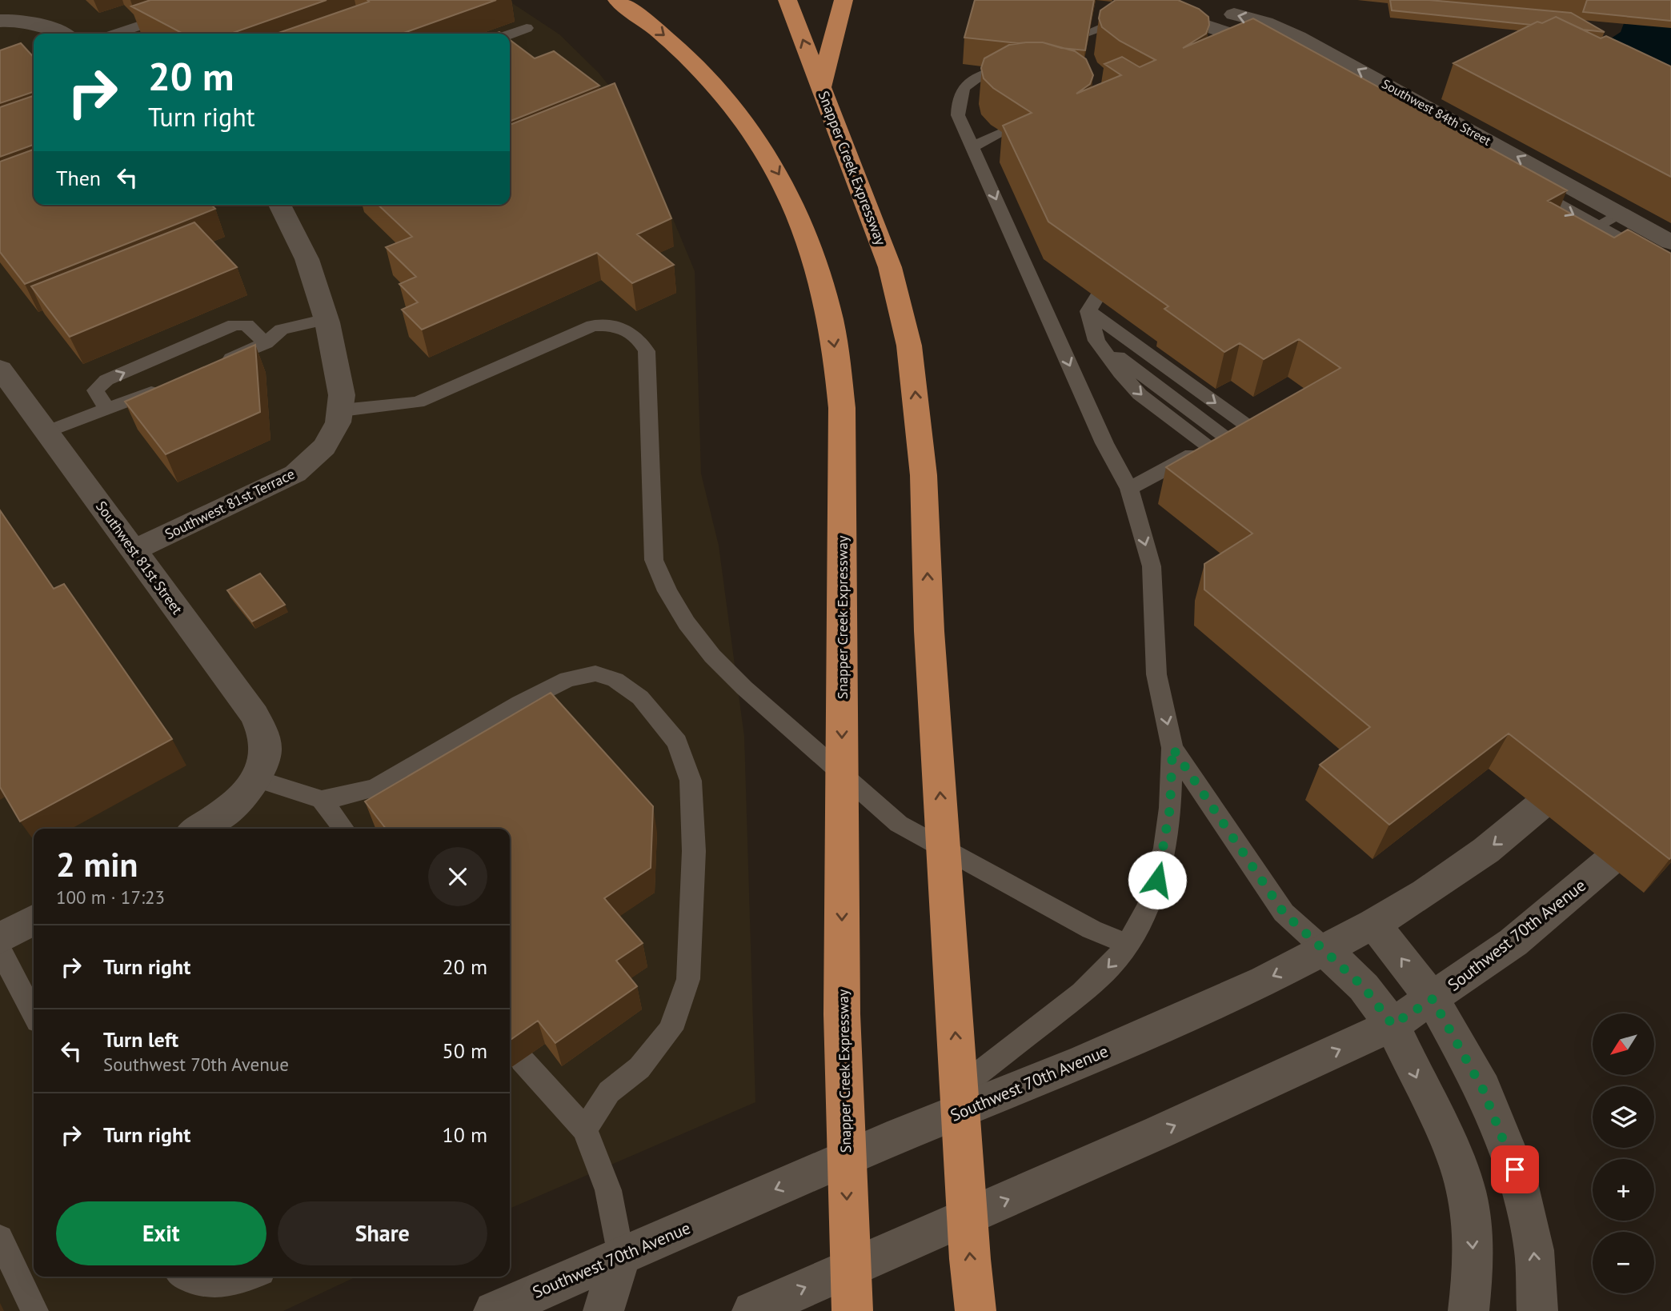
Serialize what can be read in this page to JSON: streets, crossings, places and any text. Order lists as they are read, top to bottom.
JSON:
{
  "streets": {
    "highway": ["Snapper Creek Expressway"],
    "street": [
      "Southwest 84th Street",
      "Southwest 81st Terrace",
      "Southwest 81st Street",
      "Southwest 70th Avenue"
    ]
  },
  "crossings": [
    ["Southwest 81st Terrace", "Southwest 81st Street"]
  ],
  "north": "bottom left",
  "page": {
    "turn": ["20 m", "Turn right"],
    "then": "Then",
    "heading": ["2 min", "100 m · 17:23"],
    "list": [
      {
        "name": "Turn right",
        "value": "20 m"
      },
      {
        "name": "Turn left",
        "note": "Southwest 70th Avenue",
        "value": "50 m"
      },
      {
        "name": "Turn right",
        "value": "10 m"
      }
    ],
    "map_buttons": ["+", "−"],
    "buttons": ["Exit", "Share"]
  }
}
